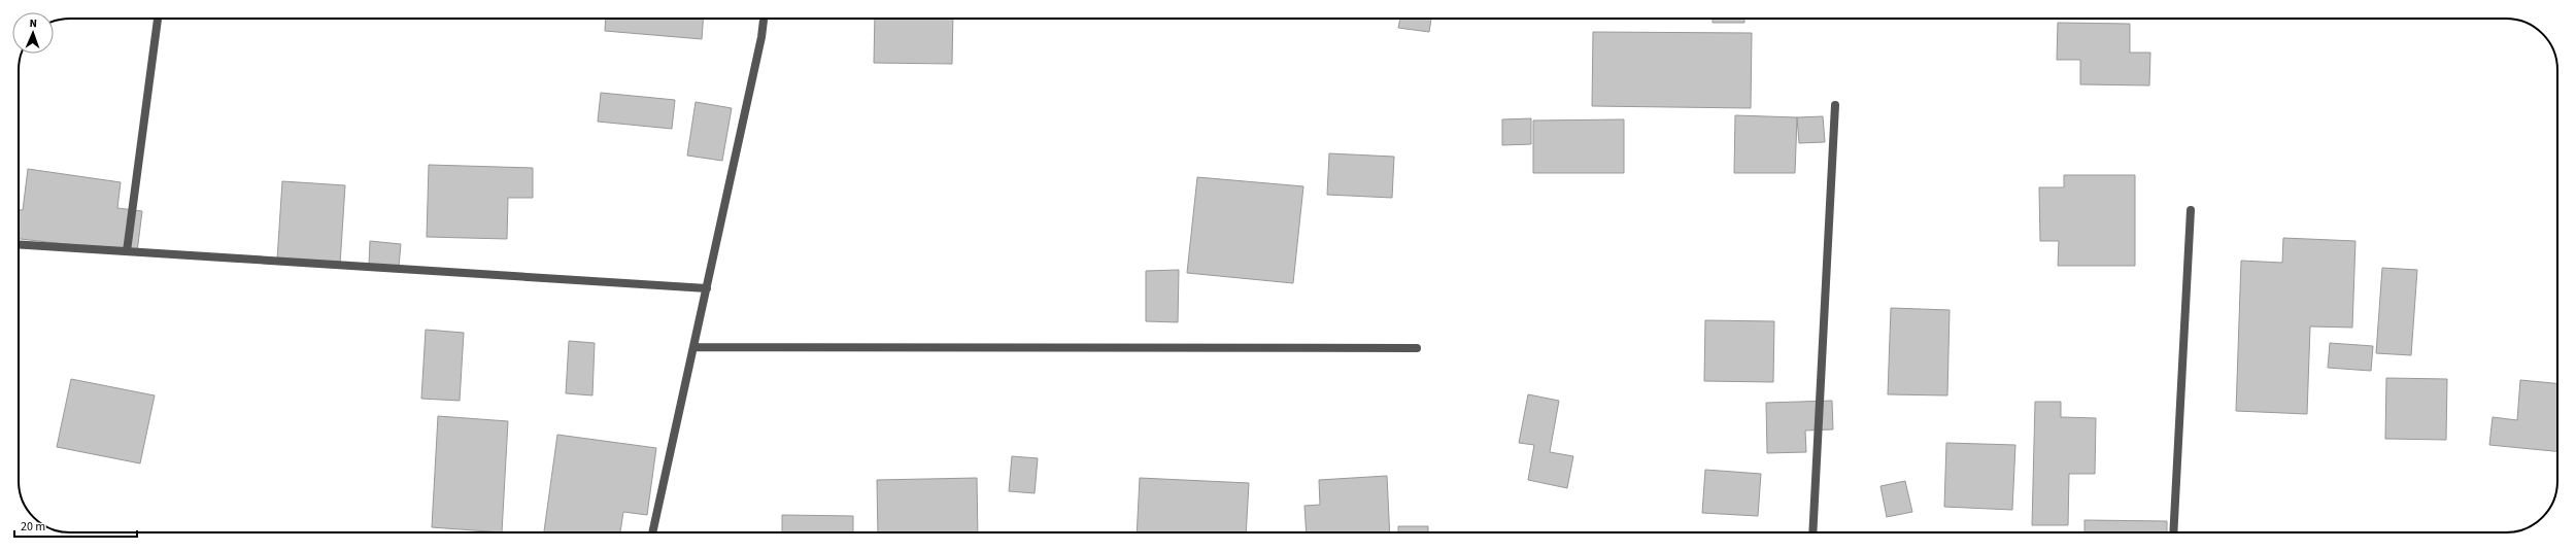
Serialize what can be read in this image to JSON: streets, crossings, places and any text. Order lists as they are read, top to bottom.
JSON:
{
  "scale_bar": "20 m",
  "north": "top"
}
